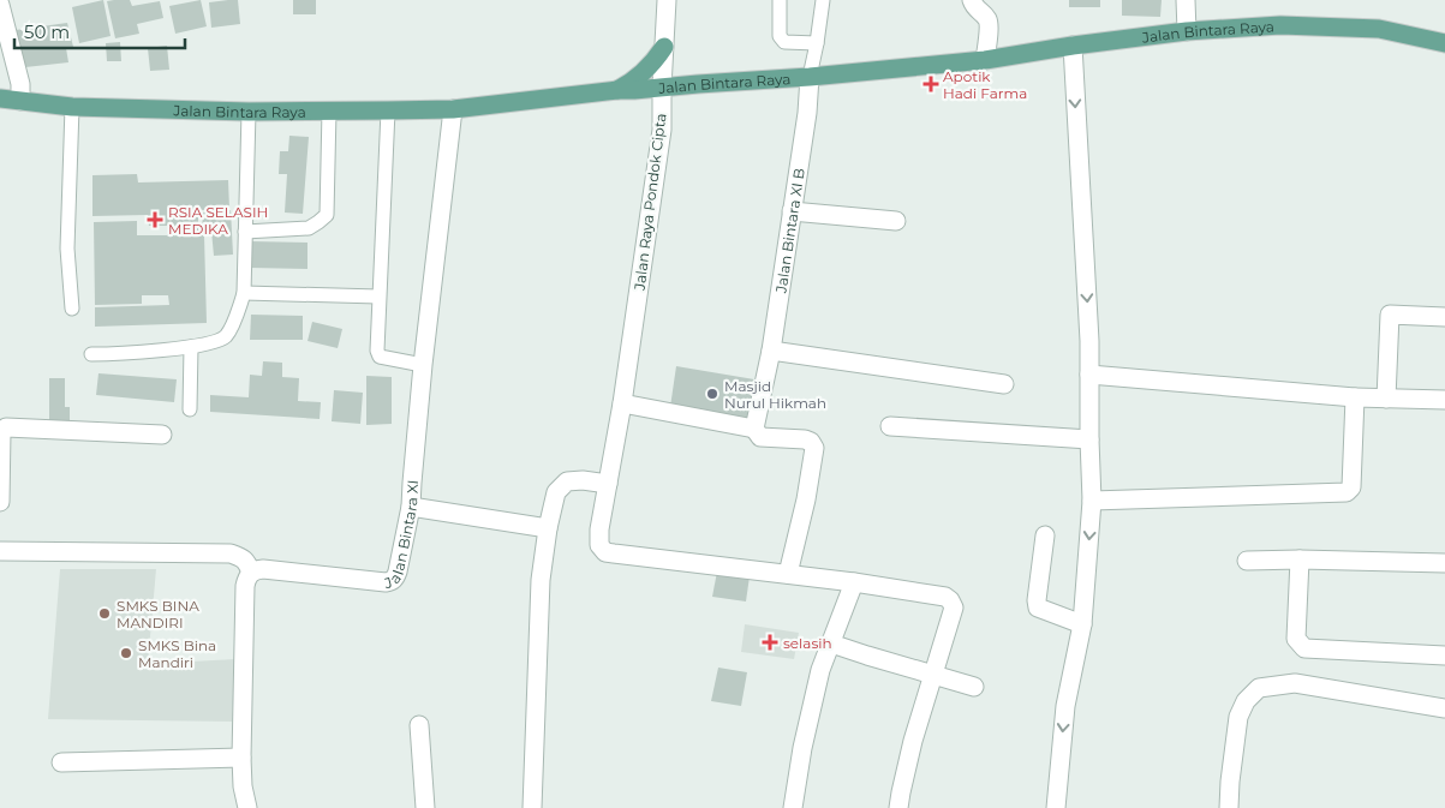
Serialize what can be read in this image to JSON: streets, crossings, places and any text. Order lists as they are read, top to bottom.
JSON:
{
  "streets": {
    "main road": ["Jalan Bintara Raya"],
    "street": ["Jalan Raya Pondok Cipta", "Jalan Bintara XI B", "Jalan Bintara XI"]
  },
  "crossings": [
    ["Jalan Bintara Raya", "Jalan Raya Pondok Cipta"],
    ["Jalan Bintara Raya", "Jalan Bintara XI B"],
    ["Jalan Bintara Raya", "Jalan Bintara XI"]
  ],
  "places": {
    "health": ["Apotik Hadi Farma", "RSIA SELASIH MEDIKA", "selasih"],
    "other": ["Masjid Nurul Hikmah", "SMKS BINA MANDIRI", "SMKS Bina Mandiri"]
  },
  "scale_bar": "50 m"
}
